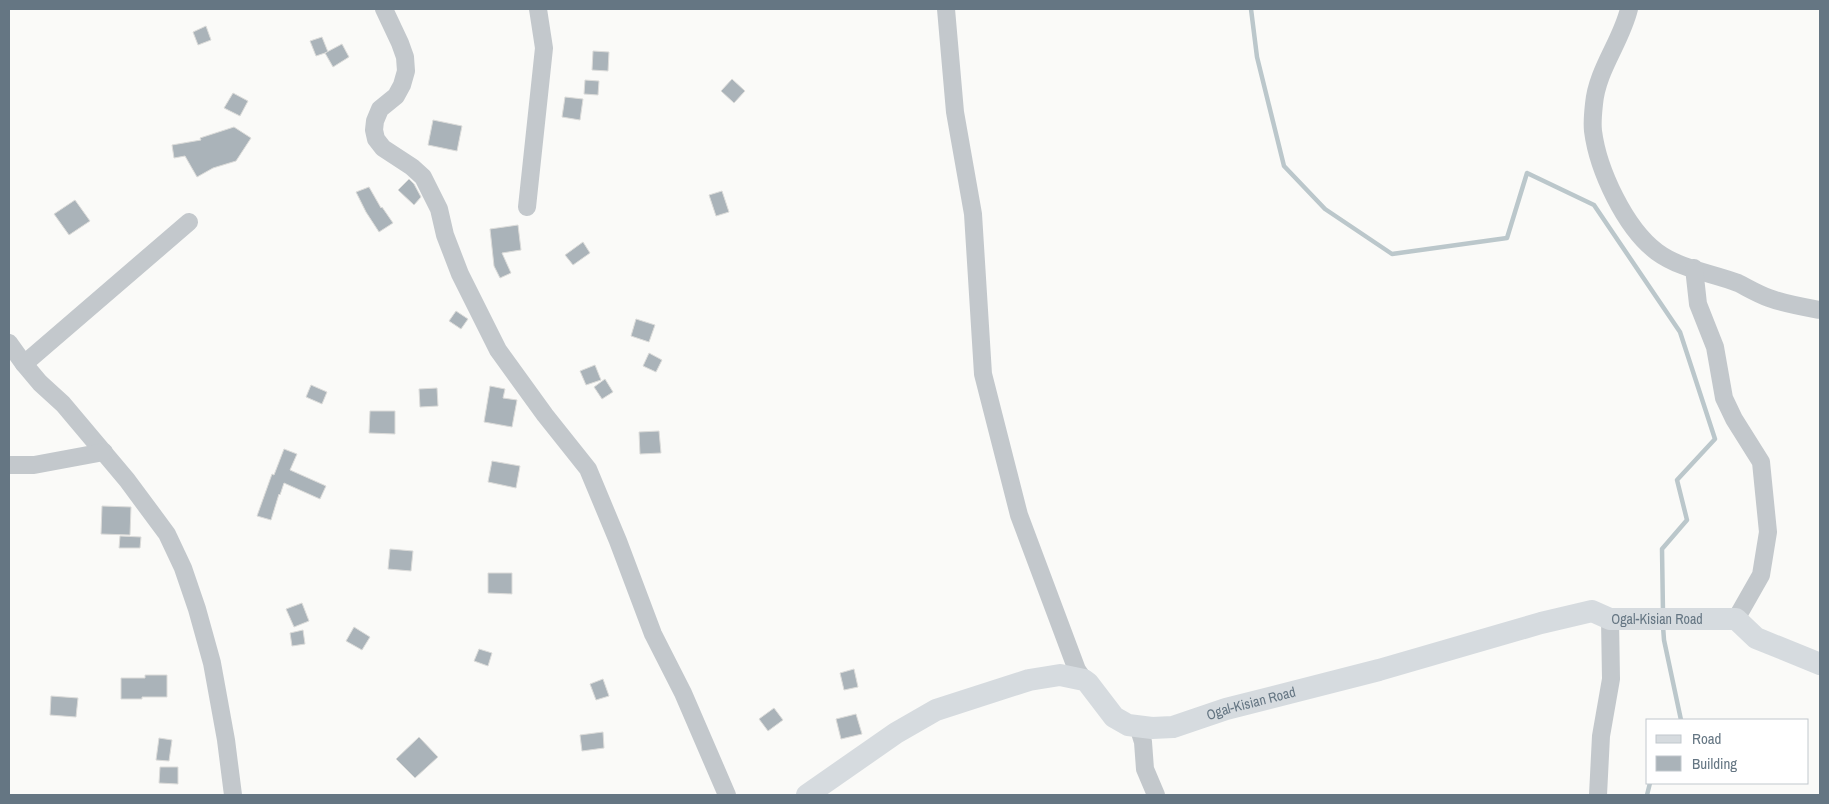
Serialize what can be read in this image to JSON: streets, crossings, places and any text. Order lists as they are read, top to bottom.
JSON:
{
  "streets": {
    "main road": ["Ogal-Kisian Road"]
  },
  "legend": ["Road", "Building"]
}
